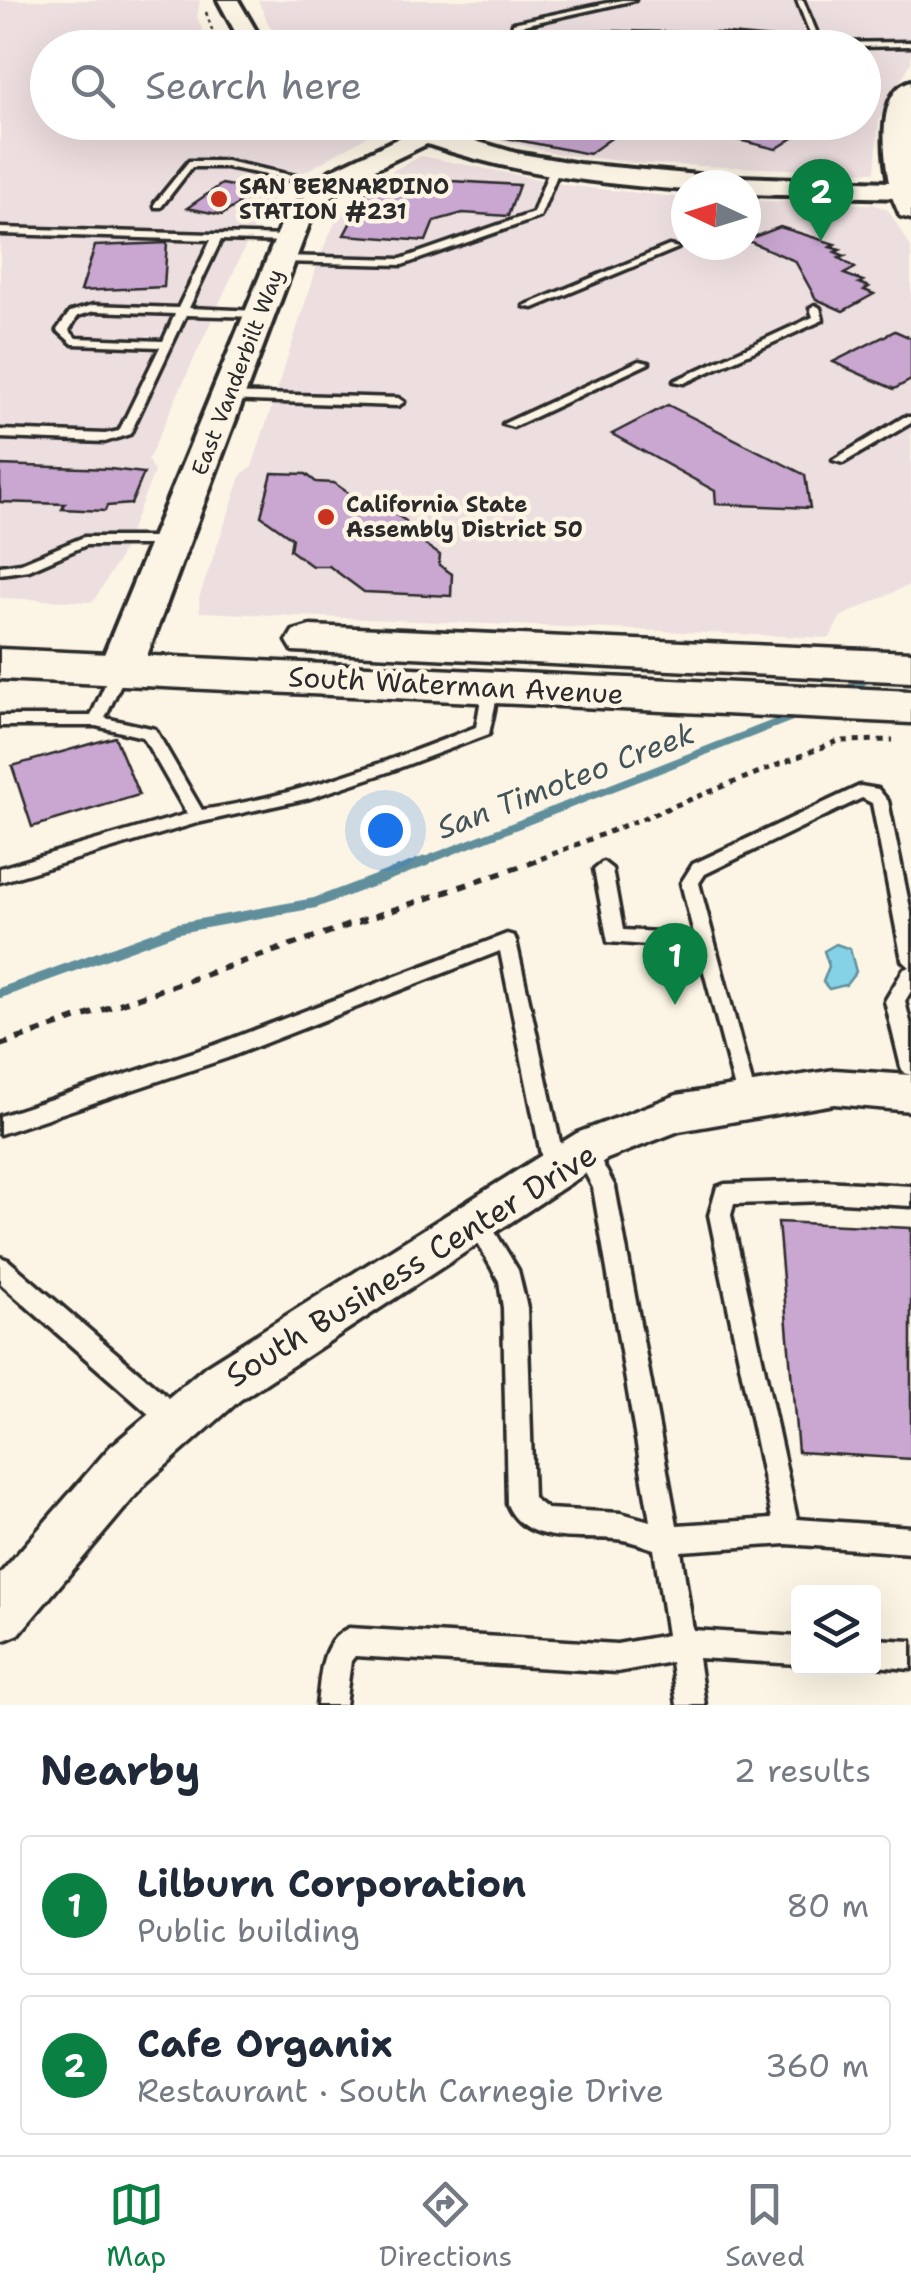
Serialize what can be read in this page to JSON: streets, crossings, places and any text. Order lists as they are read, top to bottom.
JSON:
{
  "streets": {
    "main road": ["South Waterman Avenue"],
    "street": ["East Vanderbilt Way", "South Business Center Drive"]
  },
  "crossings": [
    ["East Vanderbilt Way", "South Waterman Avenue"]
  ],
  "water": ["San Timoteo Creek"],
  "places": ["SAN BERNARDINO STATION #231", "California State Assembly District 50"],
  "north": "left",
  "page": {
    "search": "Search here",
    "pins": ["2", "1"],
    "heading": ["Nearby", "2 results"],
    "list": [
      {
        "mark": "1",
        "name": "Lilburn Corporation",
        "note": "Public building",
        "value": "80 m"
      },
      {
        "mark": "2",
        "name": "Cafe Organix",
        "note": "Restaurant · South Carnegie Drive",
        "value": "360 m"
      }
    ],
    "nav": ["Map", "Directions", "Saved"]
  }
}
